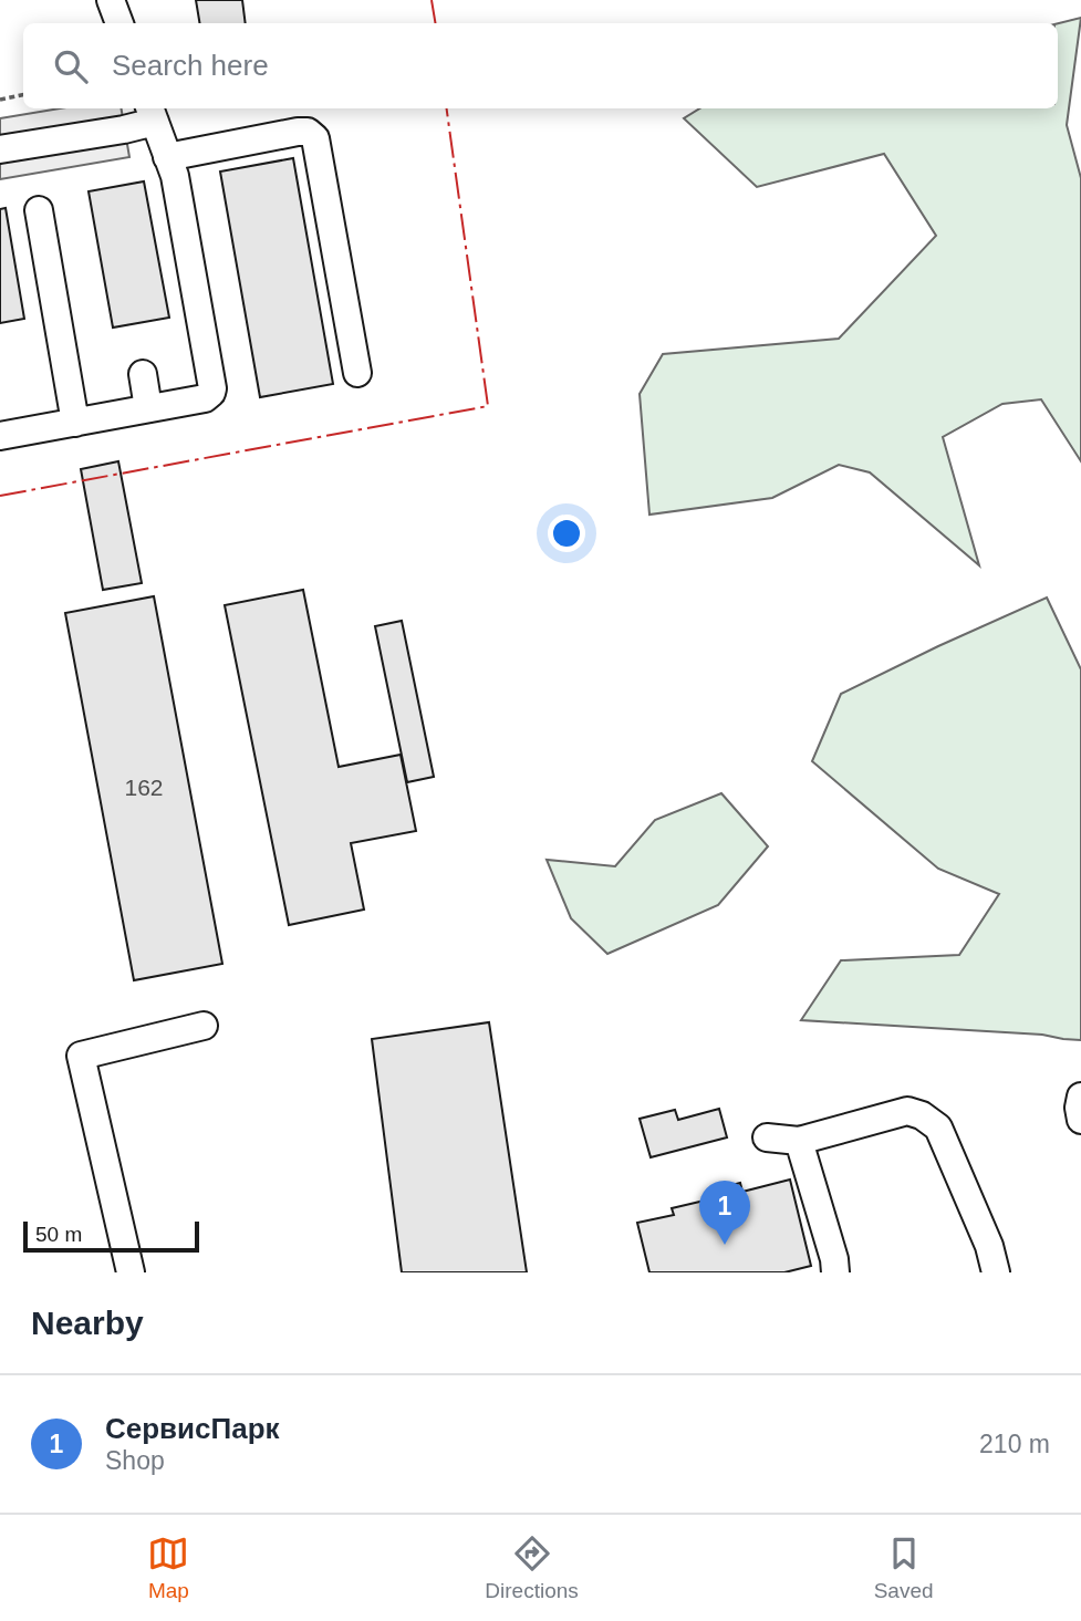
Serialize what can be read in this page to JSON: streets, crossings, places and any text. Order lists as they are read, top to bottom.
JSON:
{
  "house_numbers": ["162"],
  "scale_bar": "50 m",
  "page": {
    "search": "Search here",
    "pins": "1",
    "scale": "50 m",
    "heading": "Nearby",
    "list": [
      {
        "mark": "1",
        "name": "СервисПарк",
        "note": "Shop",
        "value": "210 m"
      }
    ],
    "nav": ["Map", "Directions", "Saved"]
  }
}
